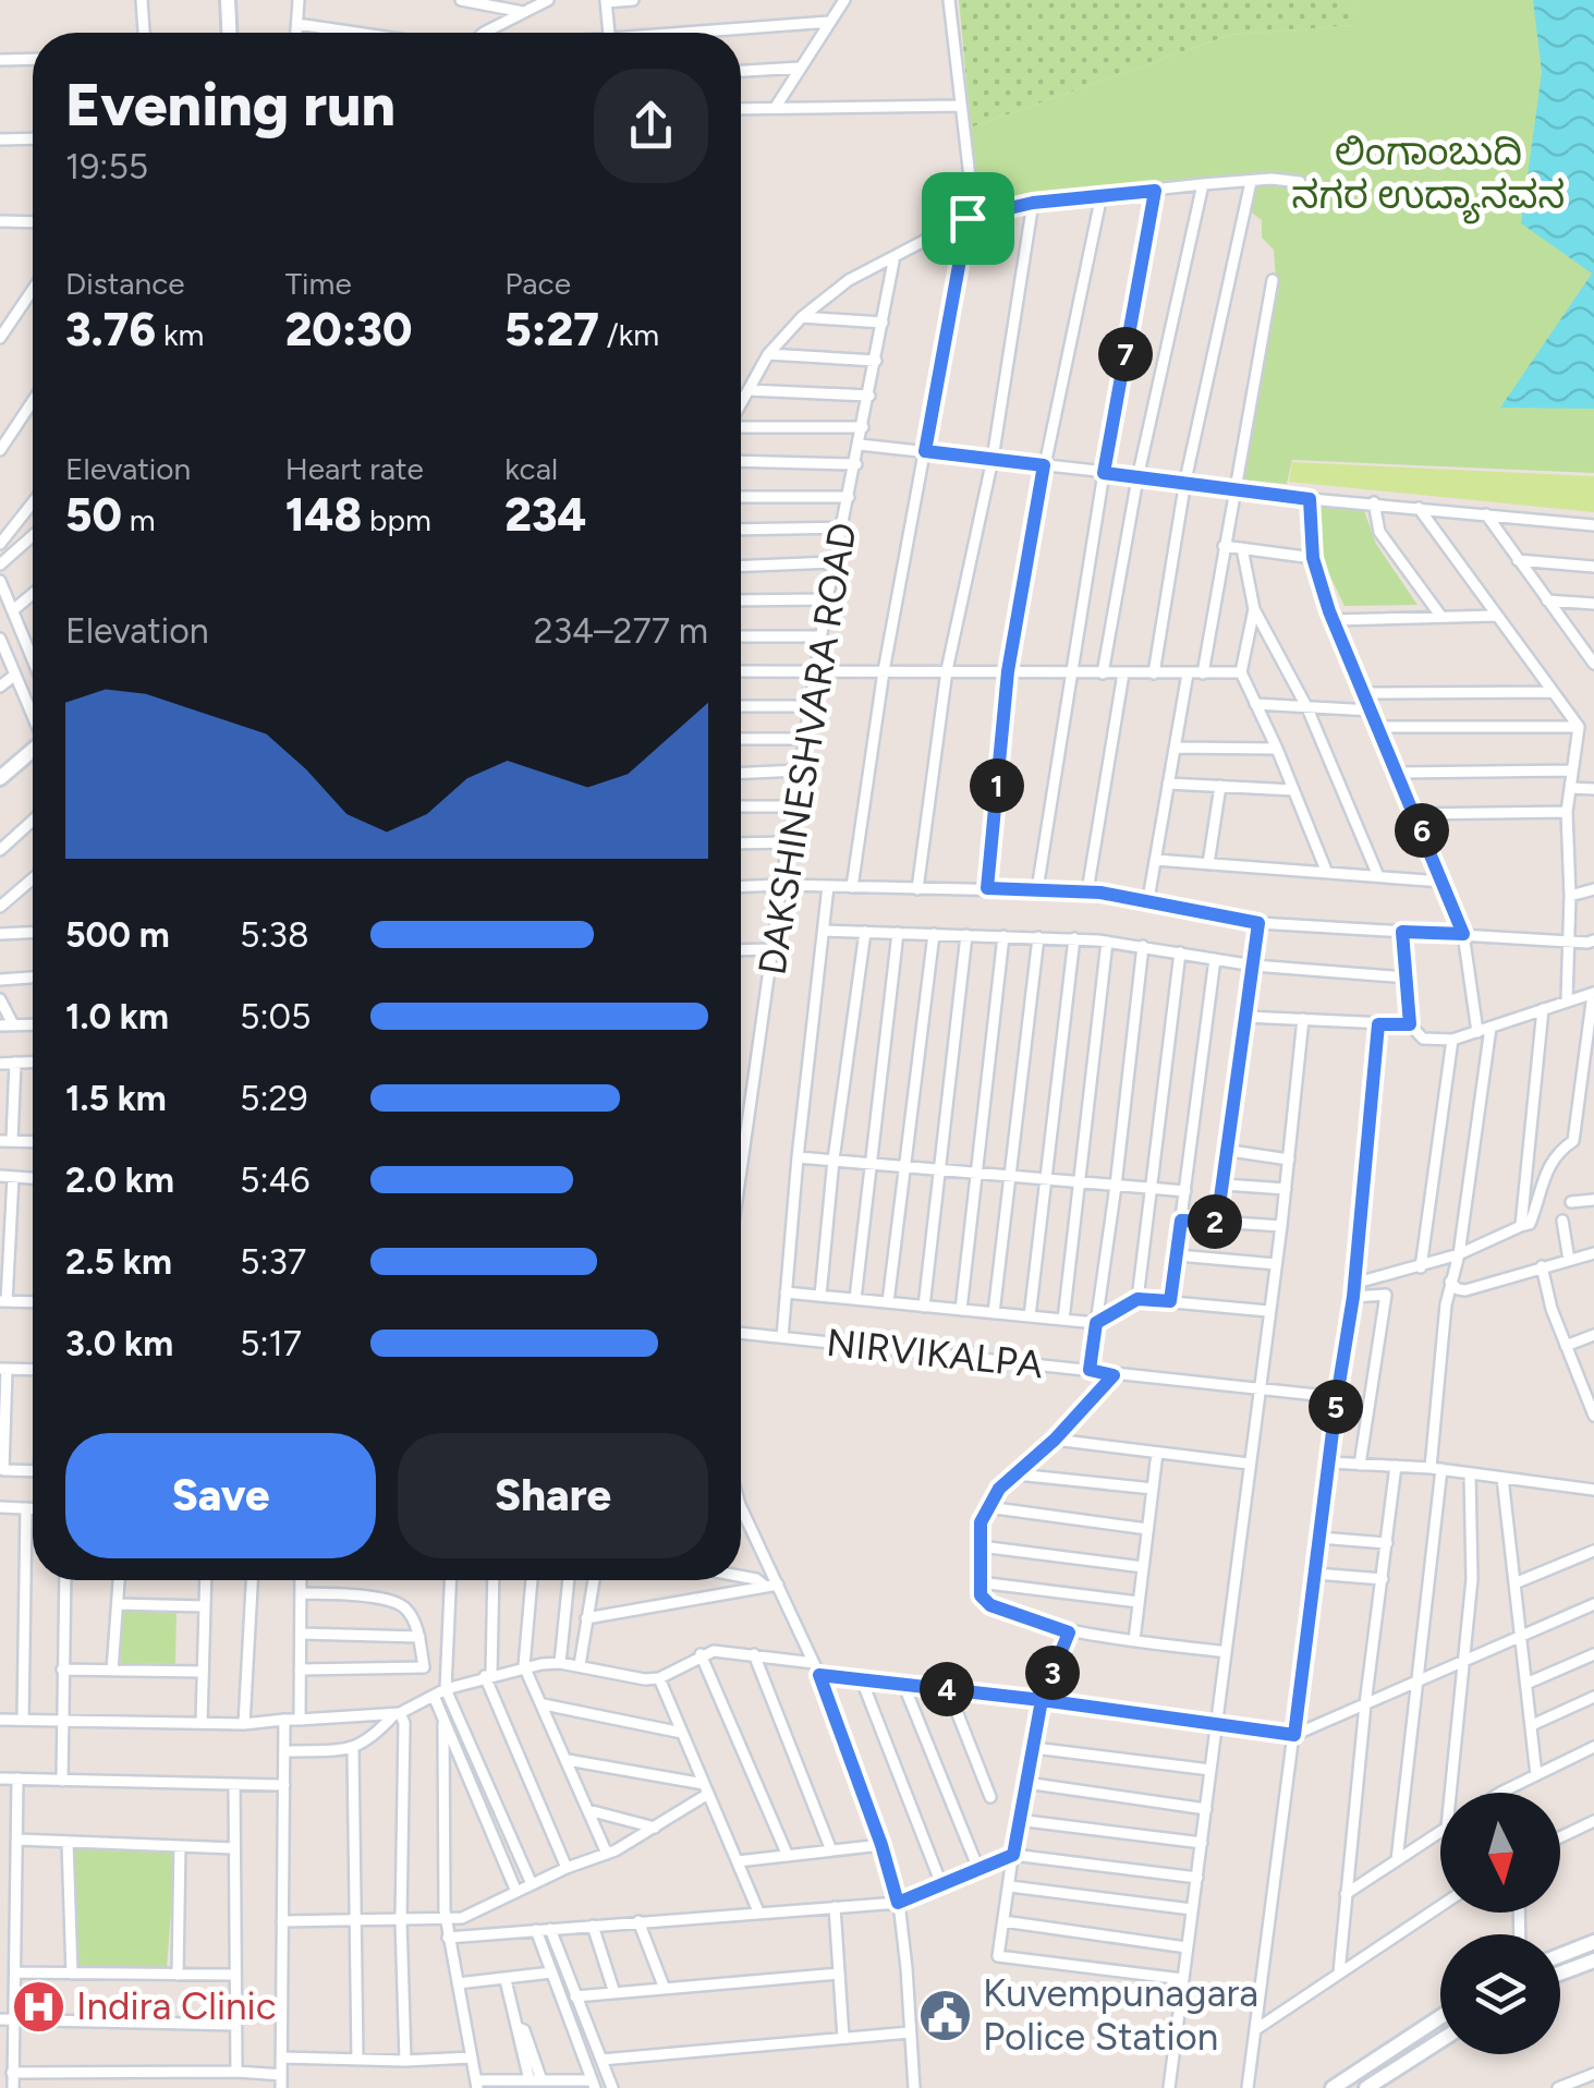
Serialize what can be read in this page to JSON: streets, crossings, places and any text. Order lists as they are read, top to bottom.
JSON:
{
  "streets": {
    "street": ["DAKSHINESHVARA ROAD", "NIRVIKALPA"]
  },
  "parks": ["ಲಿಂಗಾಂಬುದಿ ನಗರ ಉದ್ಯಾನವನ"],
  "places": {
    "hospital": ["Indira Clinic"],
    "public building": ["Kuvempunagara Police Station"]
  },
  "north": "bottom",
  "page": {
    "heading": ["Evening run", "19:55"],
    "stats": [
      ["Distance", "3.76 km"],
      ["Time", "20:30"],
      ["Pace", "5:27 /km"],
      ["Elevation", "50 m"],
      ["Heart rate", "148 bpm"],
      ["kcal", "234"]
    ],
    "pins": [
      "7",
      "1",
      "6",
      "2",
      "5",
      "3",
      "4"
    ],
    "chart": ["Elevation", "234–277 m"],
    "list": [
      {
        "name": "500 m",
        "note": "5:38"
      },
      {
        "name": "1.0 km",
        "note": "5:05"
      },
      {
        "name": "1.5 km",
        "note": "5:29"
      },
      {
        "name": "2.0 km",
        "note": "5:46"
      },
      {
        "name": "2.5 km",
        "note": "5:37"
      },
      {
        "name": "3.0 km",
        "note": "5:17"
      }
    ],
    "buttons": ["Save", "Share"]
  }
}
